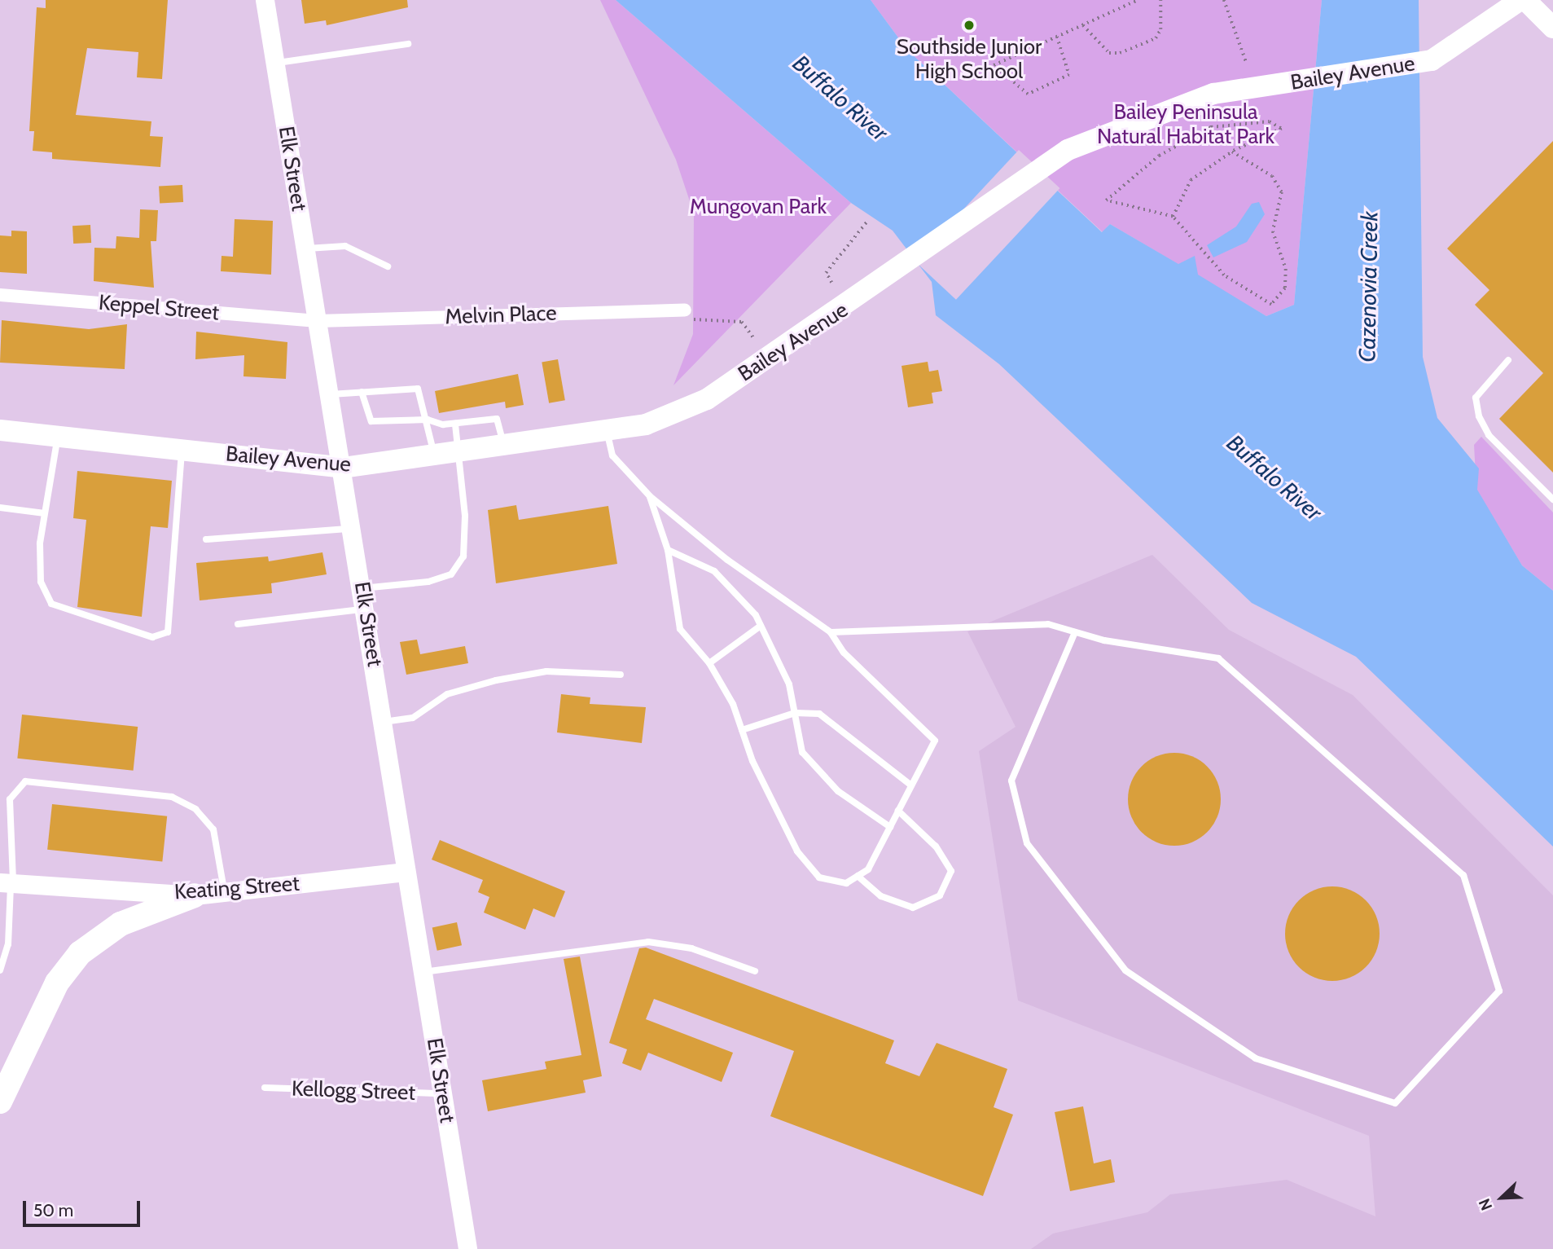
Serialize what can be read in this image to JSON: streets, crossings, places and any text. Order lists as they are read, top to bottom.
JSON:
{
  "streets": {
    "main road": ["Bailey Avenue", "Elk Street", "Keating Street"],
    "street": ["Keppel Street", "Melvin Place"],
    "lane": ["Kellogg Street"]
  },
  "crossings": [
    ["Bailey Avenue", "Elk Street"],
    ["Elk Street", "Keppel Street"],
    ["Elk Street", "Melvin Place"],
    ["Elk Street", "Keating Street"],
    ["Elk Street", "Kellogg Street"],
    ["Keppel Street", "Melvin Place"]
  ],
  "water": ["Buffalo River", "Cazenovia Creek"],
  "parks": ["Bailey Peninsula Natural Habitat Park", "Mungovan Park"],
  "places": ["Southside Junior High School"],
  "scale_bar": "50 m",
  "north": "bottom left"
}
